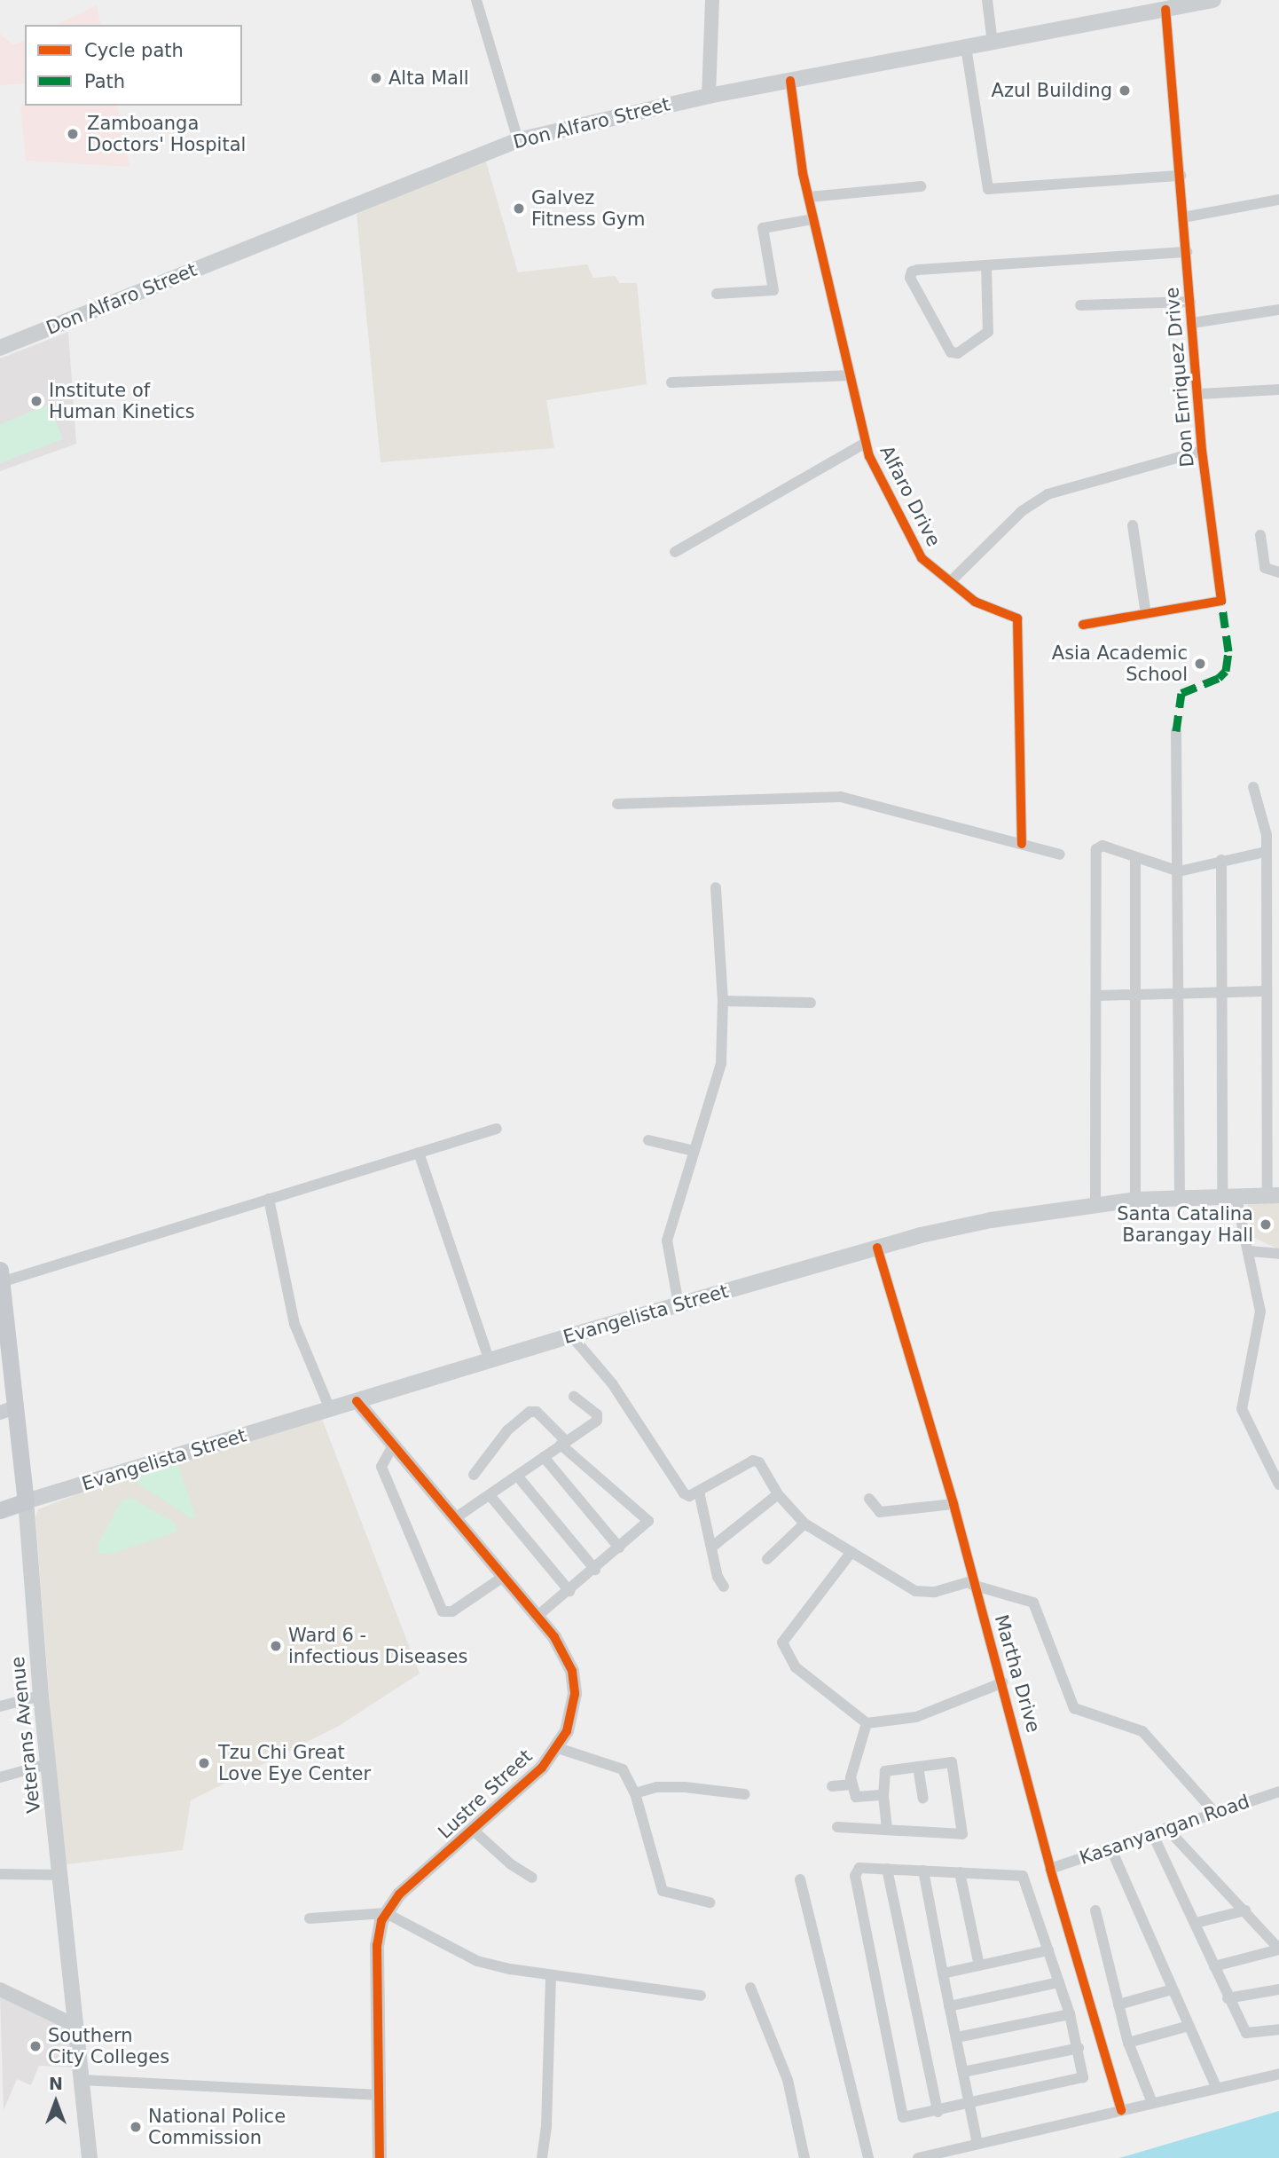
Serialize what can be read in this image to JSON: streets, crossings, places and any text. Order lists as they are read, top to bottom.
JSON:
{
  "streets": {
    "main road": ["Don Alfaro Street", "Evangelista Street", "Veterans Avenue"],
    "street": [
      "Don Enriquez Drive",
      "Alfaro Drive",
      "Martha Drive",
      "Lustre Street",
      "Kasanyangan Road"
    ]
  },
  "crossings": [
    ["Don Alfaro Street", "Don Enriquez Drive"],
    ["Don Alfaro Street", "Alfaro Drive"],
    ["Evangelista Street", "Martha Drive"],
    ["Evangelista Street", "Veterans Avenue"],
    ["Evangelista Street", "Lustre Street"],
    ["Martha Drive", "Kasanyangan Road"]
  ],
  "places": [
    "Alta Mall",
    "Azul Building",
    "Zamboanga Doctors' Hospital",
    "Galvez Fitness Gym",
    "Institute of Human Kinetics",
    "Asia Academic School",
    "Santa Catalina Barangay Hall",
    "Ward 6 - infectious Diseases",
    "Tzu Chi Great Love Eye Center",
    "Southern City Colleges",
    "National Police Commission"
  ],
  "legend": ["Cycle path", "Path"],
  "north": "top"
}
